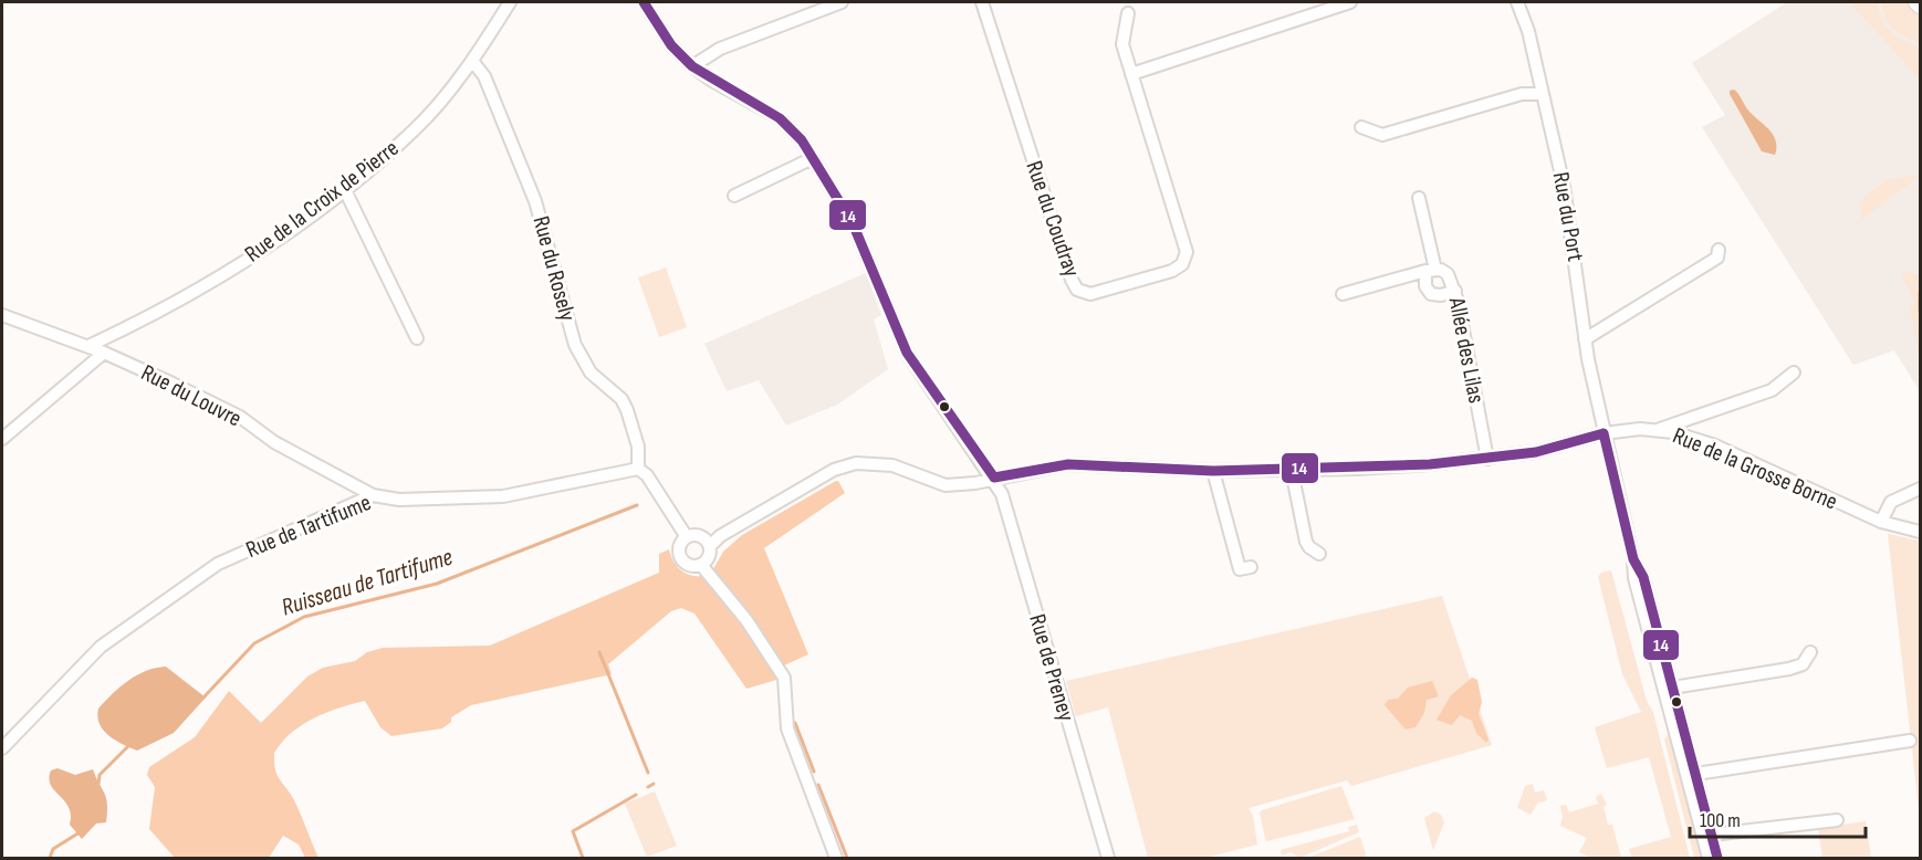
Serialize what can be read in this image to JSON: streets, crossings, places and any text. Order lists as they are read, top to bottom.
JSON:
{
  "streets": {
    "street": [
      "Rue de la Croix de Pierre",
      "Rue du Port",
      "Rue du Coudray",
      "Rue du Rosely",
      "Allée des Lilas",
      "Rue du Louvre",
      "Rue de la Grosse Borne",
      "Rue de Tartifume",
      "Rue de Preney"
    ]
  },
  "crossings": [
    ["Rue de la Croix de Pierre", "Rue du Rosely"],
    ["Rue de la Croix de Pierre", "Rue du Louvre"],
    ["Rue du Port", "Rue de la Grosse Borne"],
    ["Rue du Rosely", "Rue de Tartifume"],
    ["Allée des Lilas", "Rue de la Grosse Borne"],
    ["Rue du Louvre", "Rue de Tartifume"],
    ["Rue de la Grosse Borne", "Rue de Preney"]
  ],
  "water": ["Ruisseau de Tartifume"],
  "lines": ["transit line 14"],
  "scale_bar": "100 m"
}
